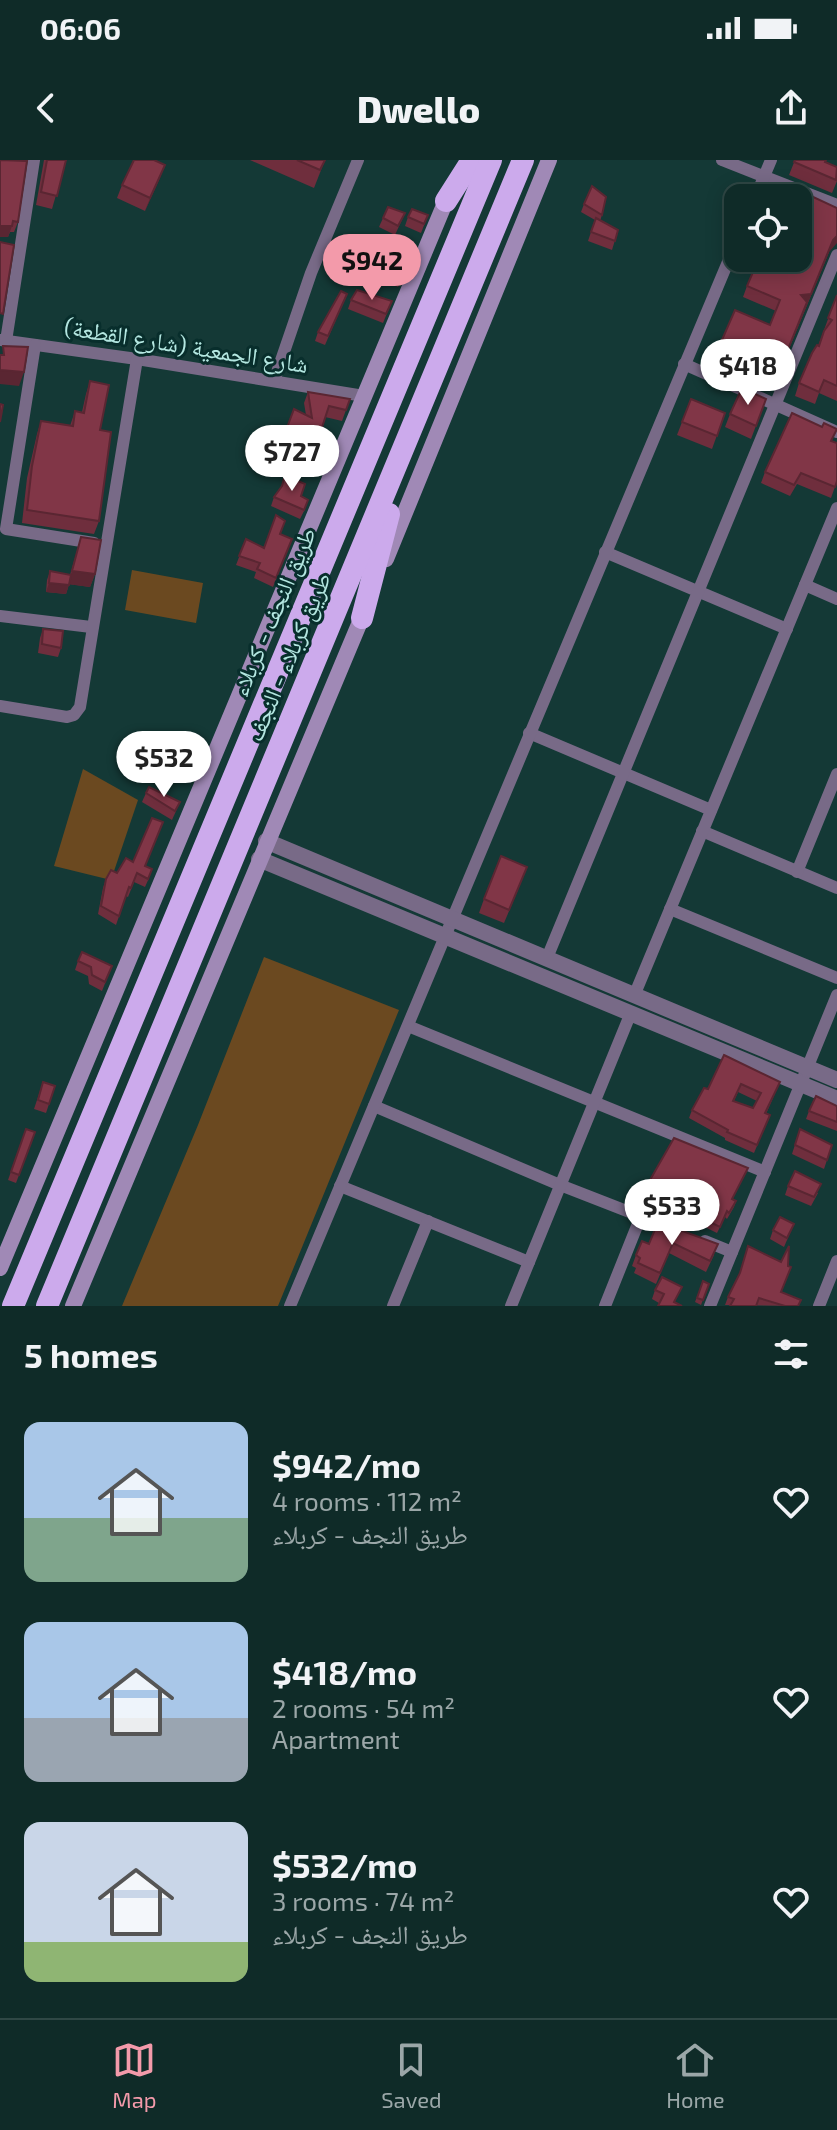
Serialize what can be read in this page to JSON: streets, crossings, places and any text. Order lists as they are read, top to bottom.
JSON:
{
  "streets": {
    "highway": ["طريق النجف - کربلاء", "طريق کربلاء - النجف"],
    "street": ["شارع الجمعية (شارع القطعة)"]
  },
  "page": {
    "status": "06:06",
    "header": "Dwello",
    "price": [
      "$942",
      "$418",
      "$727",
      "$532",
      "$533"
    ],
    "heading": "5 homes",
    "list": [
      {
        "name": "$942/mo",
        "note": "4 rooms · 112 m² · طريق النجف - کربلاء"
      },
      {
        "name": "$418/mo",
        "note": "2 rooms · 54 m² · Apartment"
      },
      {
        "name": "$532/mo",
        "note": "3 rooms · 74 m² · طريق النجف - کربلاء"
      }
    ],
    "tabs": ["Map", "Saved", "Home"]
  }
}
